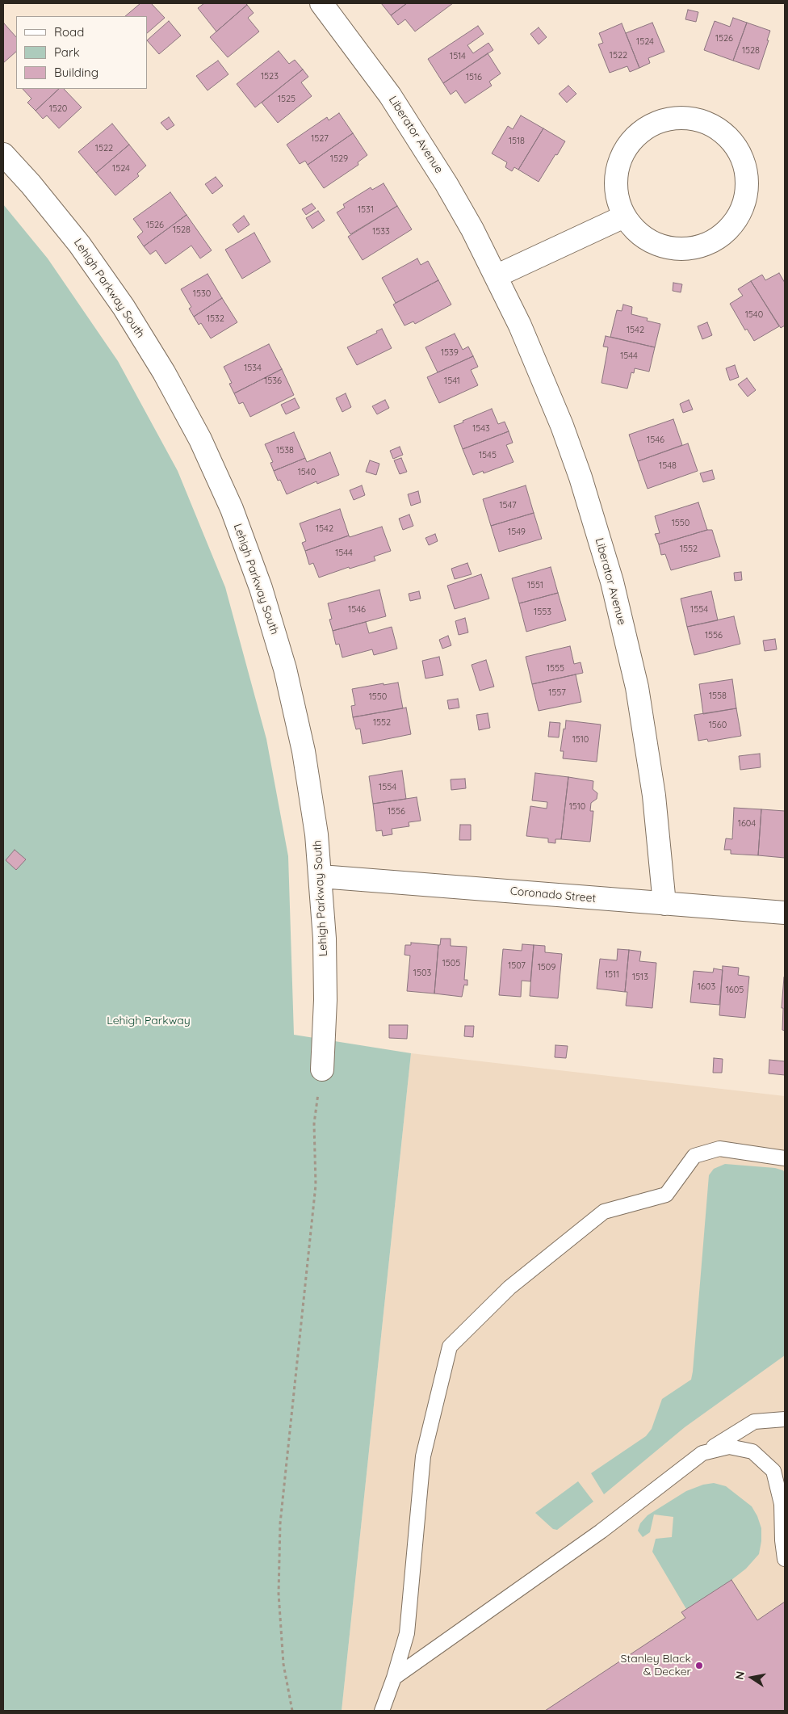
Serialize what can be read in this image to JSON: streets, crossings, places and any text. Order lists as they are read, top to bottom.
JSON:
{
  "streets": {
    "street": ["Liberator Avenue", "Lehigh Parkway South", "Coronado Street"]
  },
  "crossings": [
    ["Liberator Avenue", "Coronado Street"],
    ["Lehigh Parkway South", "Coronado Street"]
  ],
  "parks": ["Lehigh Parkway"],
  "places": ["Stanley Black & Decker"],
  "house_numbers": [
    "1526",
    "1524",
    "1528",
    "1522",
    "1514",
    "1523",
    "1516",
    "1525",
    "1520",
    "1527",
    "1518",
    "1522",
    "1529",
    "1524",
    "1531",
    "1526",
    "1528",
    "1533",
    "1530",
    "1540",
    "1532",
    "1542",
    "1539",
    "1544",
    "1534",
    "1536",
    "1541",
    "1543",
    "1546",
    "1538",
    "1545",
    "1548",
    "1540",
    "1547",
    "1550",
    "1542",
    "1549",
    "1552",
    "1544",
    "1551",
    "1546",
    "1554",
    "1553",
    "1556",
    "1555",
    "1557",
    "1558",
    "1550",
    "1552",
    "1560",
    "1510",
    "1554",
    "1510",
    "1556",
    "1604",
    "1505",
    "1507",
    "1509",
    "1503",
    "1511",
    "1513",
    "1603",
    "1605"
  ],
  "legend": ["Road", "Park", "Building"],
  "north": "left"
}
